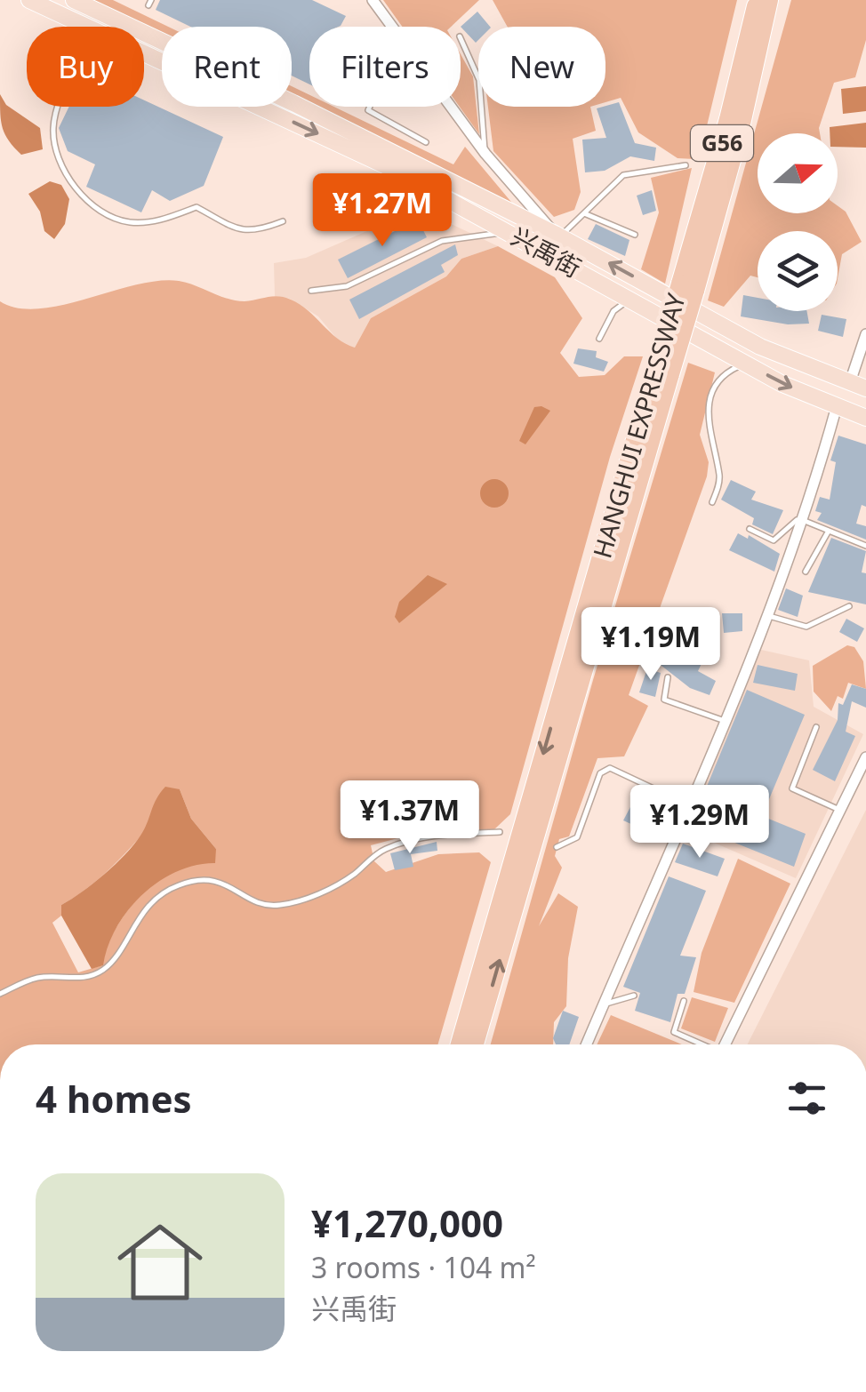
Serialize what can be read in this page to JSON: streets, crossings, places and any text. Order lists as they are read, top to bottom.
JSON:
{
  "streets": {
    "highway": ["G56", "HANGHUI EXPRESSWAY"],
    "main road": ["兴禹街"]
  },
  "north": "right",
  "page": {
    "chip": [
      "Buy",
      "Rent",
      "Filters",
      "New"
    ],
    "price": [
      "¥1.27M",
      "¥1.19M",
      "¥1.37M",
      "¥1.29M"
    ],
    "heading": "4 homes",
    "list": [
      {
        "name": "¥1,270,000",
        "note": "3 rooms · 104 m² · 兴禹街"
      }
    ]
  }
}
